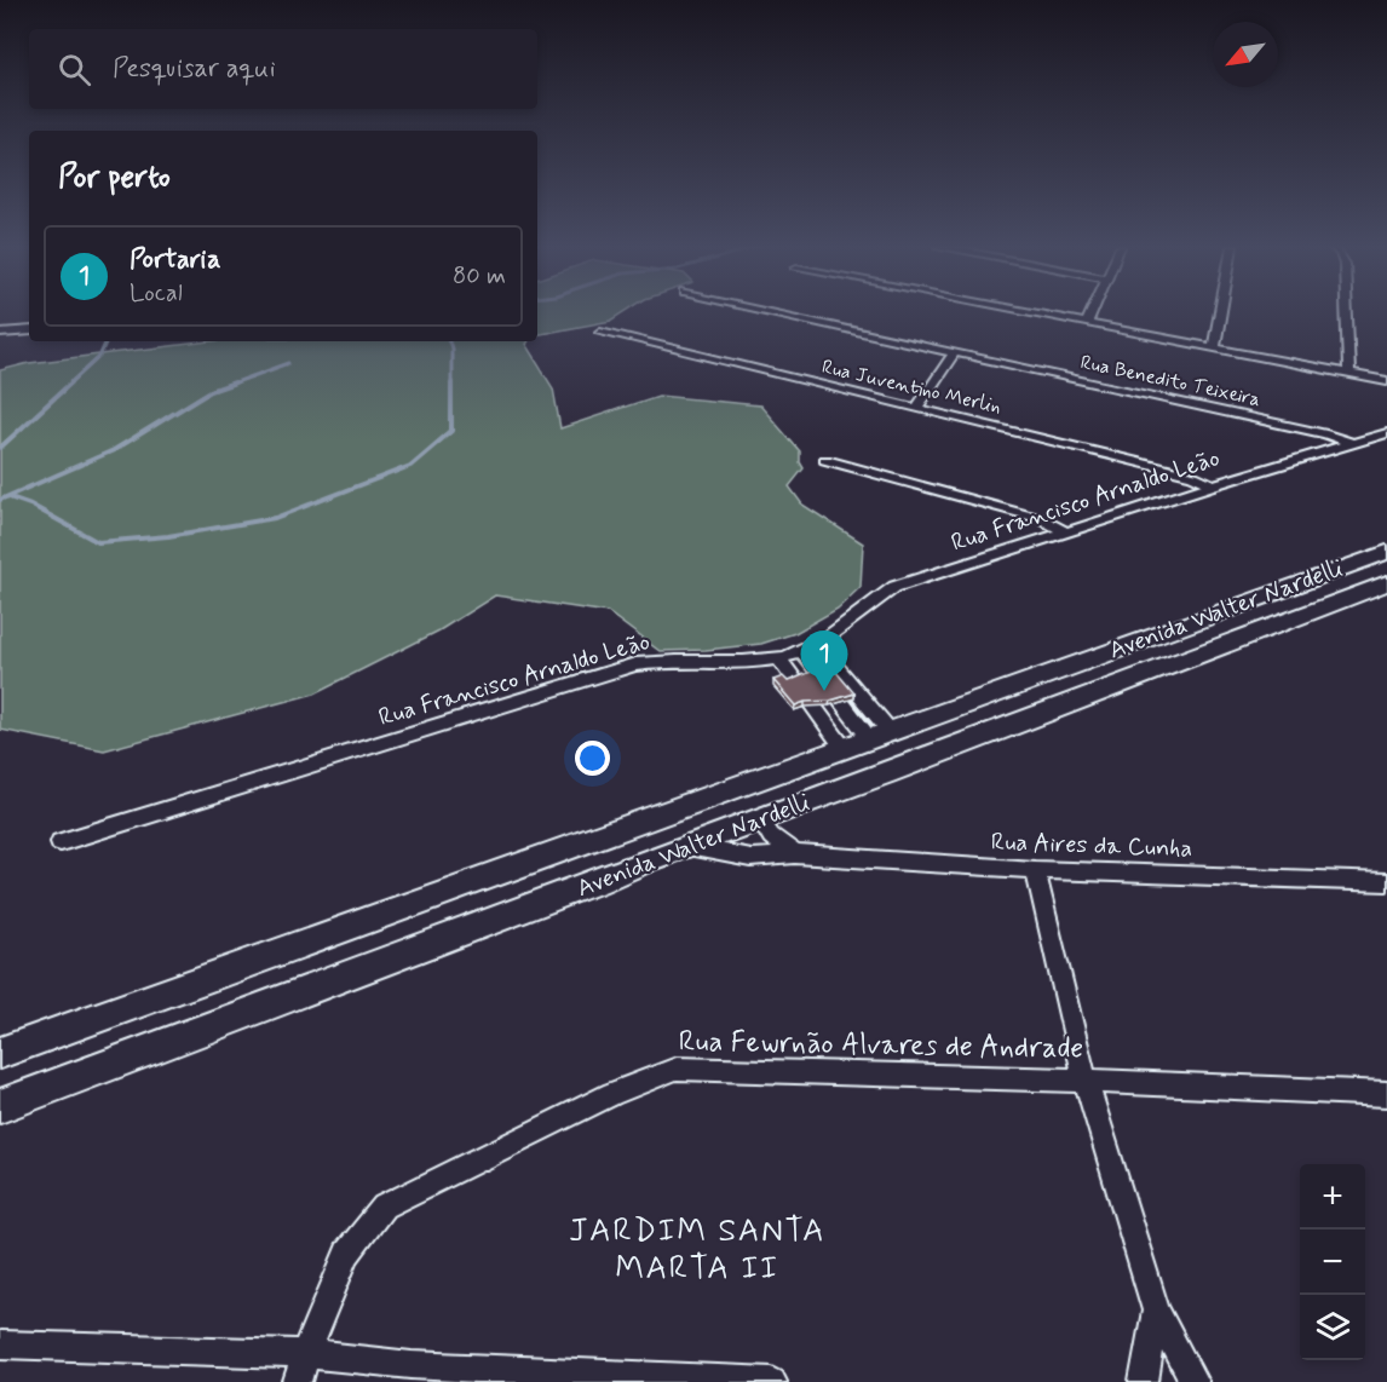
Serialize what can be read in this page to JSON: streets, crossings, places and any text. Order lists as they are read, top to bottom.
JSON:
{
  "streets": {
    "street": [
      "Rua Benedito Teixeira",
      "Rua Juventino Merlin",
      "Rua Francisco Arnaldo Leão",
      "Avenida Walter Nardelli",
      "Rua Aires da Cunha",
      "Rua Fewrnão Alvares de Andrade"
    ]
  },
  "crossings": [
    ["Rua Benedito Teixeira", "Rua Francisco Arnaldo Leão"],
    ["Rua Juventino Merlin", "Rua Francisco Arnaldo Leão"],
    ["Avenida Walter Nardelli", "Rua Aires da Cunha"]
  ],
  "districts": ["JARDIM SANTA MARTA II"],
  "north": "bottom left",
  "page": {
    "search": "Pesquisar aqui",
    "heading": "Por perto",
    "list": [
      {
        "mark": "1",
        "name": "Portaria",
        "note": "Local",
        "value": "80 m"
      }
    ],
    "pins": "1",
    "map_buttons": ["+", "−"]
  }
}
